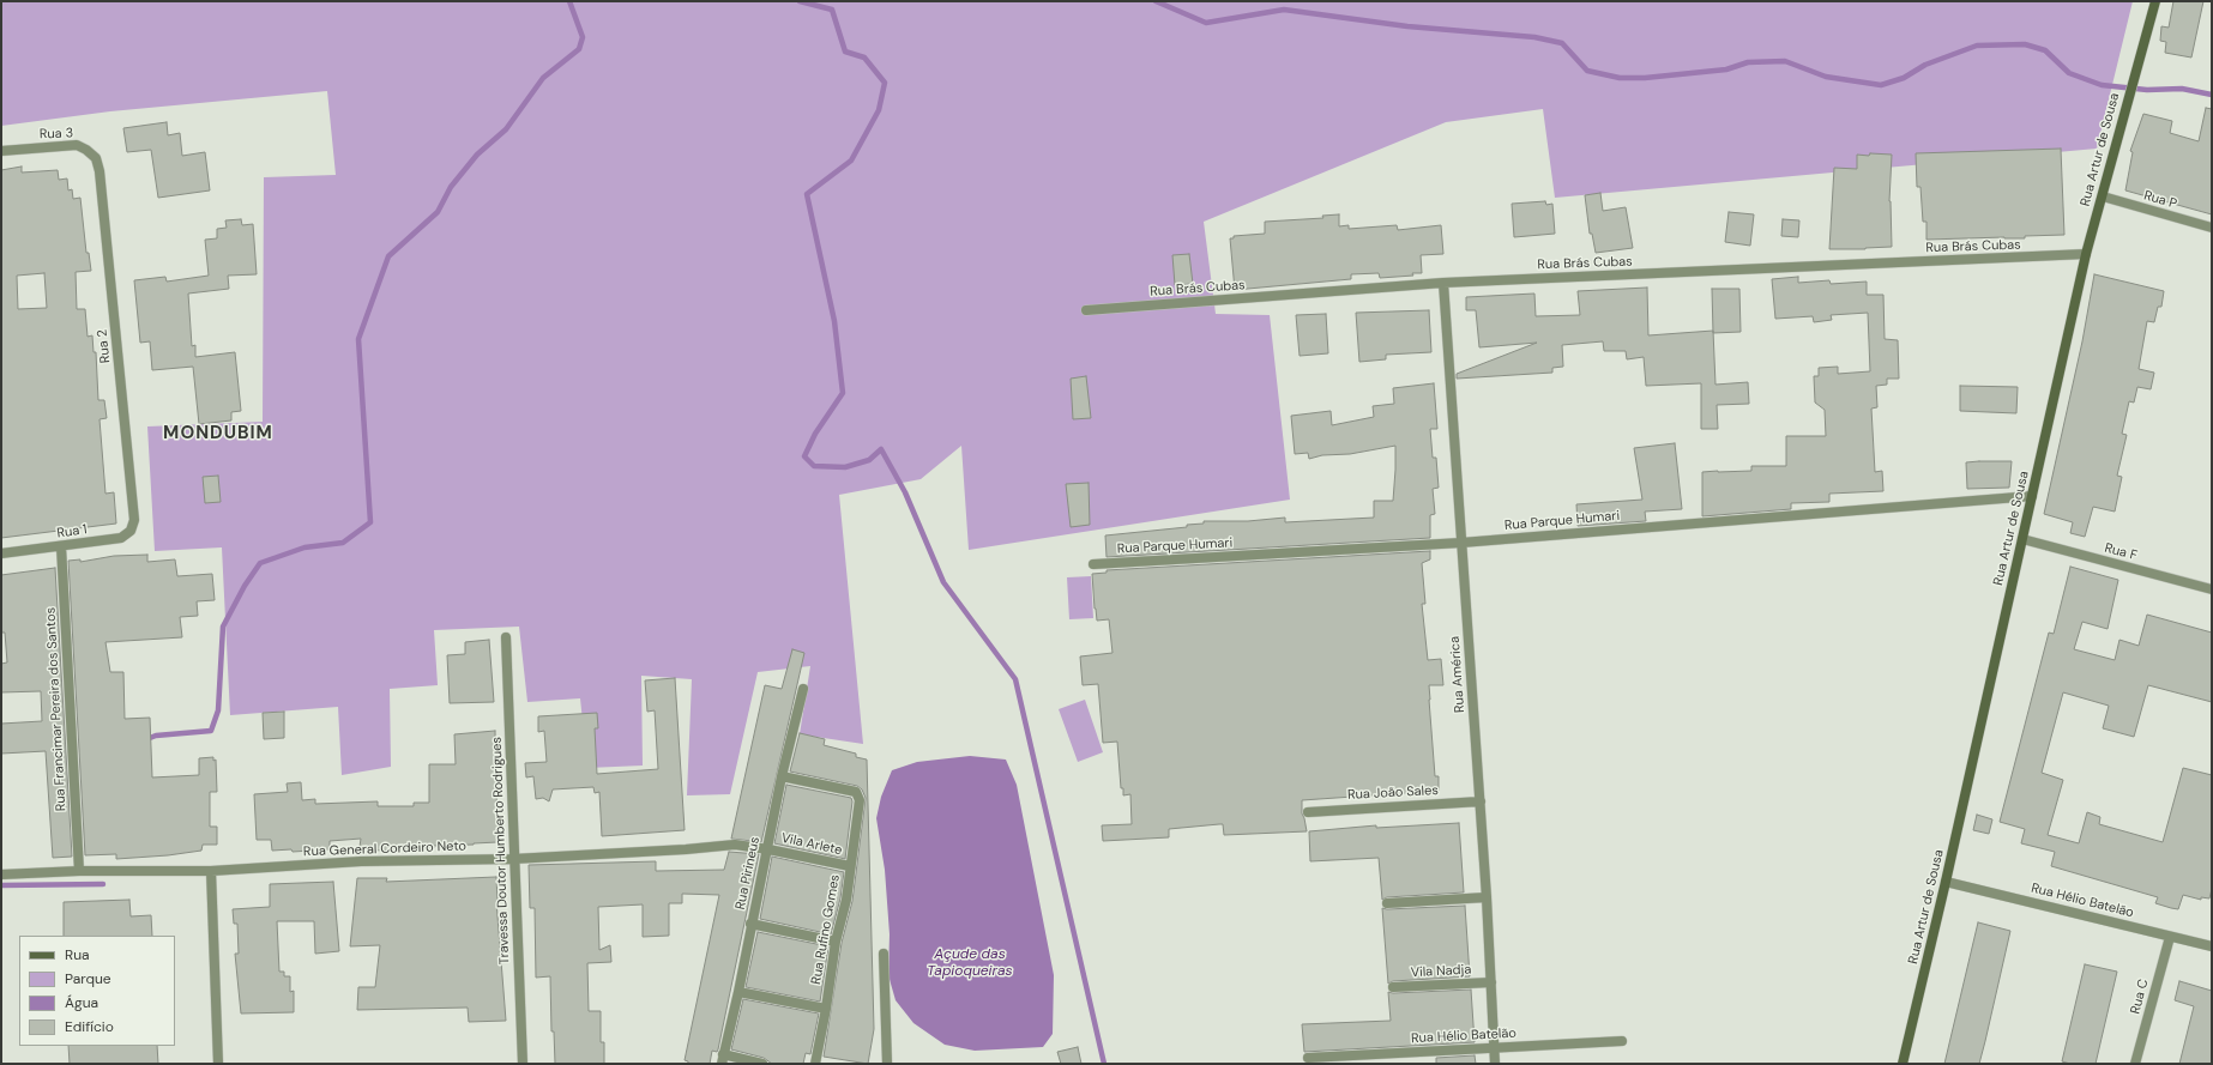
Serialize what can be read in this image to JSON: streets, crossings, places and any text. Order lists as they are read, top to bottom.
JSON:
{
  "streets": {
    "street": [
      "Rua 3",
      "Rua Artur de Sousa",
      "Rua P",
      "Rua Brás Cubas",
      "Rua 2",
      "Rua Parque Humari",
      "Rua 1",
      "Rua F",
      "Rua América",
      "Rua Francimar Pereira dos Santos",
      "Rua João Sales",
      "Vila Arlete",
      "Rua General Cordeiro Neto",
      "Travessa Doutor Humberto Rodrigues",
      "Rua Pirineus",
      "Rua Hélio Batelão",
      "Rua Rufino Gomes",
      "Vila Nadja",
      "Rua C"
    ]
  },
  "crossings": [
    ["Rua 3", "Rua 2"],
    ["Rua Artur de Sousa", "Rua P"],
    ["Rua Artur de Sousa", "Rua Brás Cubas"],
    ["Rua Artur de Sousa", "Rua Parque Humari"],
    ["Rua Artur de Sousa", "Rua F"],
    ["Rua Artur de Sousa", "Rua Hélio Batelão"],
    ["Rua Brás Cubas", "Rua América"],
    ["Rua 2", "Rua 1"],
    ["Rua Parque Humari", "Rua América"],
    ["Rua 1", "Rua Francimar Pereira dos Santos"],
    ["Rua América", "Rua João Sales"],
    ["Rua América", "Rua Hélio Batelão"],
    ["Rua América", "Vila Nadja"],
    ["Rua Francimar Pereira dos Santos", "Rua General Cordeiro Neto"],
    ["Vila Arlete", "Rua General Cordeiro Neto"],
    ["Vila Arlete", "Rua Pirineus"],
    ["Vila Arlete", "Rua Rufino Gomes"],
    ["Rua General Cordeiro Neto", "Travessa Doutor Humberto Rodrigues"],
    ["Rua General Cordeiro Neto", "Rua Pirineus"],
    ["Rua Pirineus", "Rua Rufino Gomes"],
    ["Rua Hélio Batelão", "Rua C"]
  ],
  "districts": ["MONDUBIM"],
  "water": ["Açude das Tapioqueiras"],
  "legend": [
    "Rua",
    "Parque",
    "Água",
    "Edifício"
  ]
}
